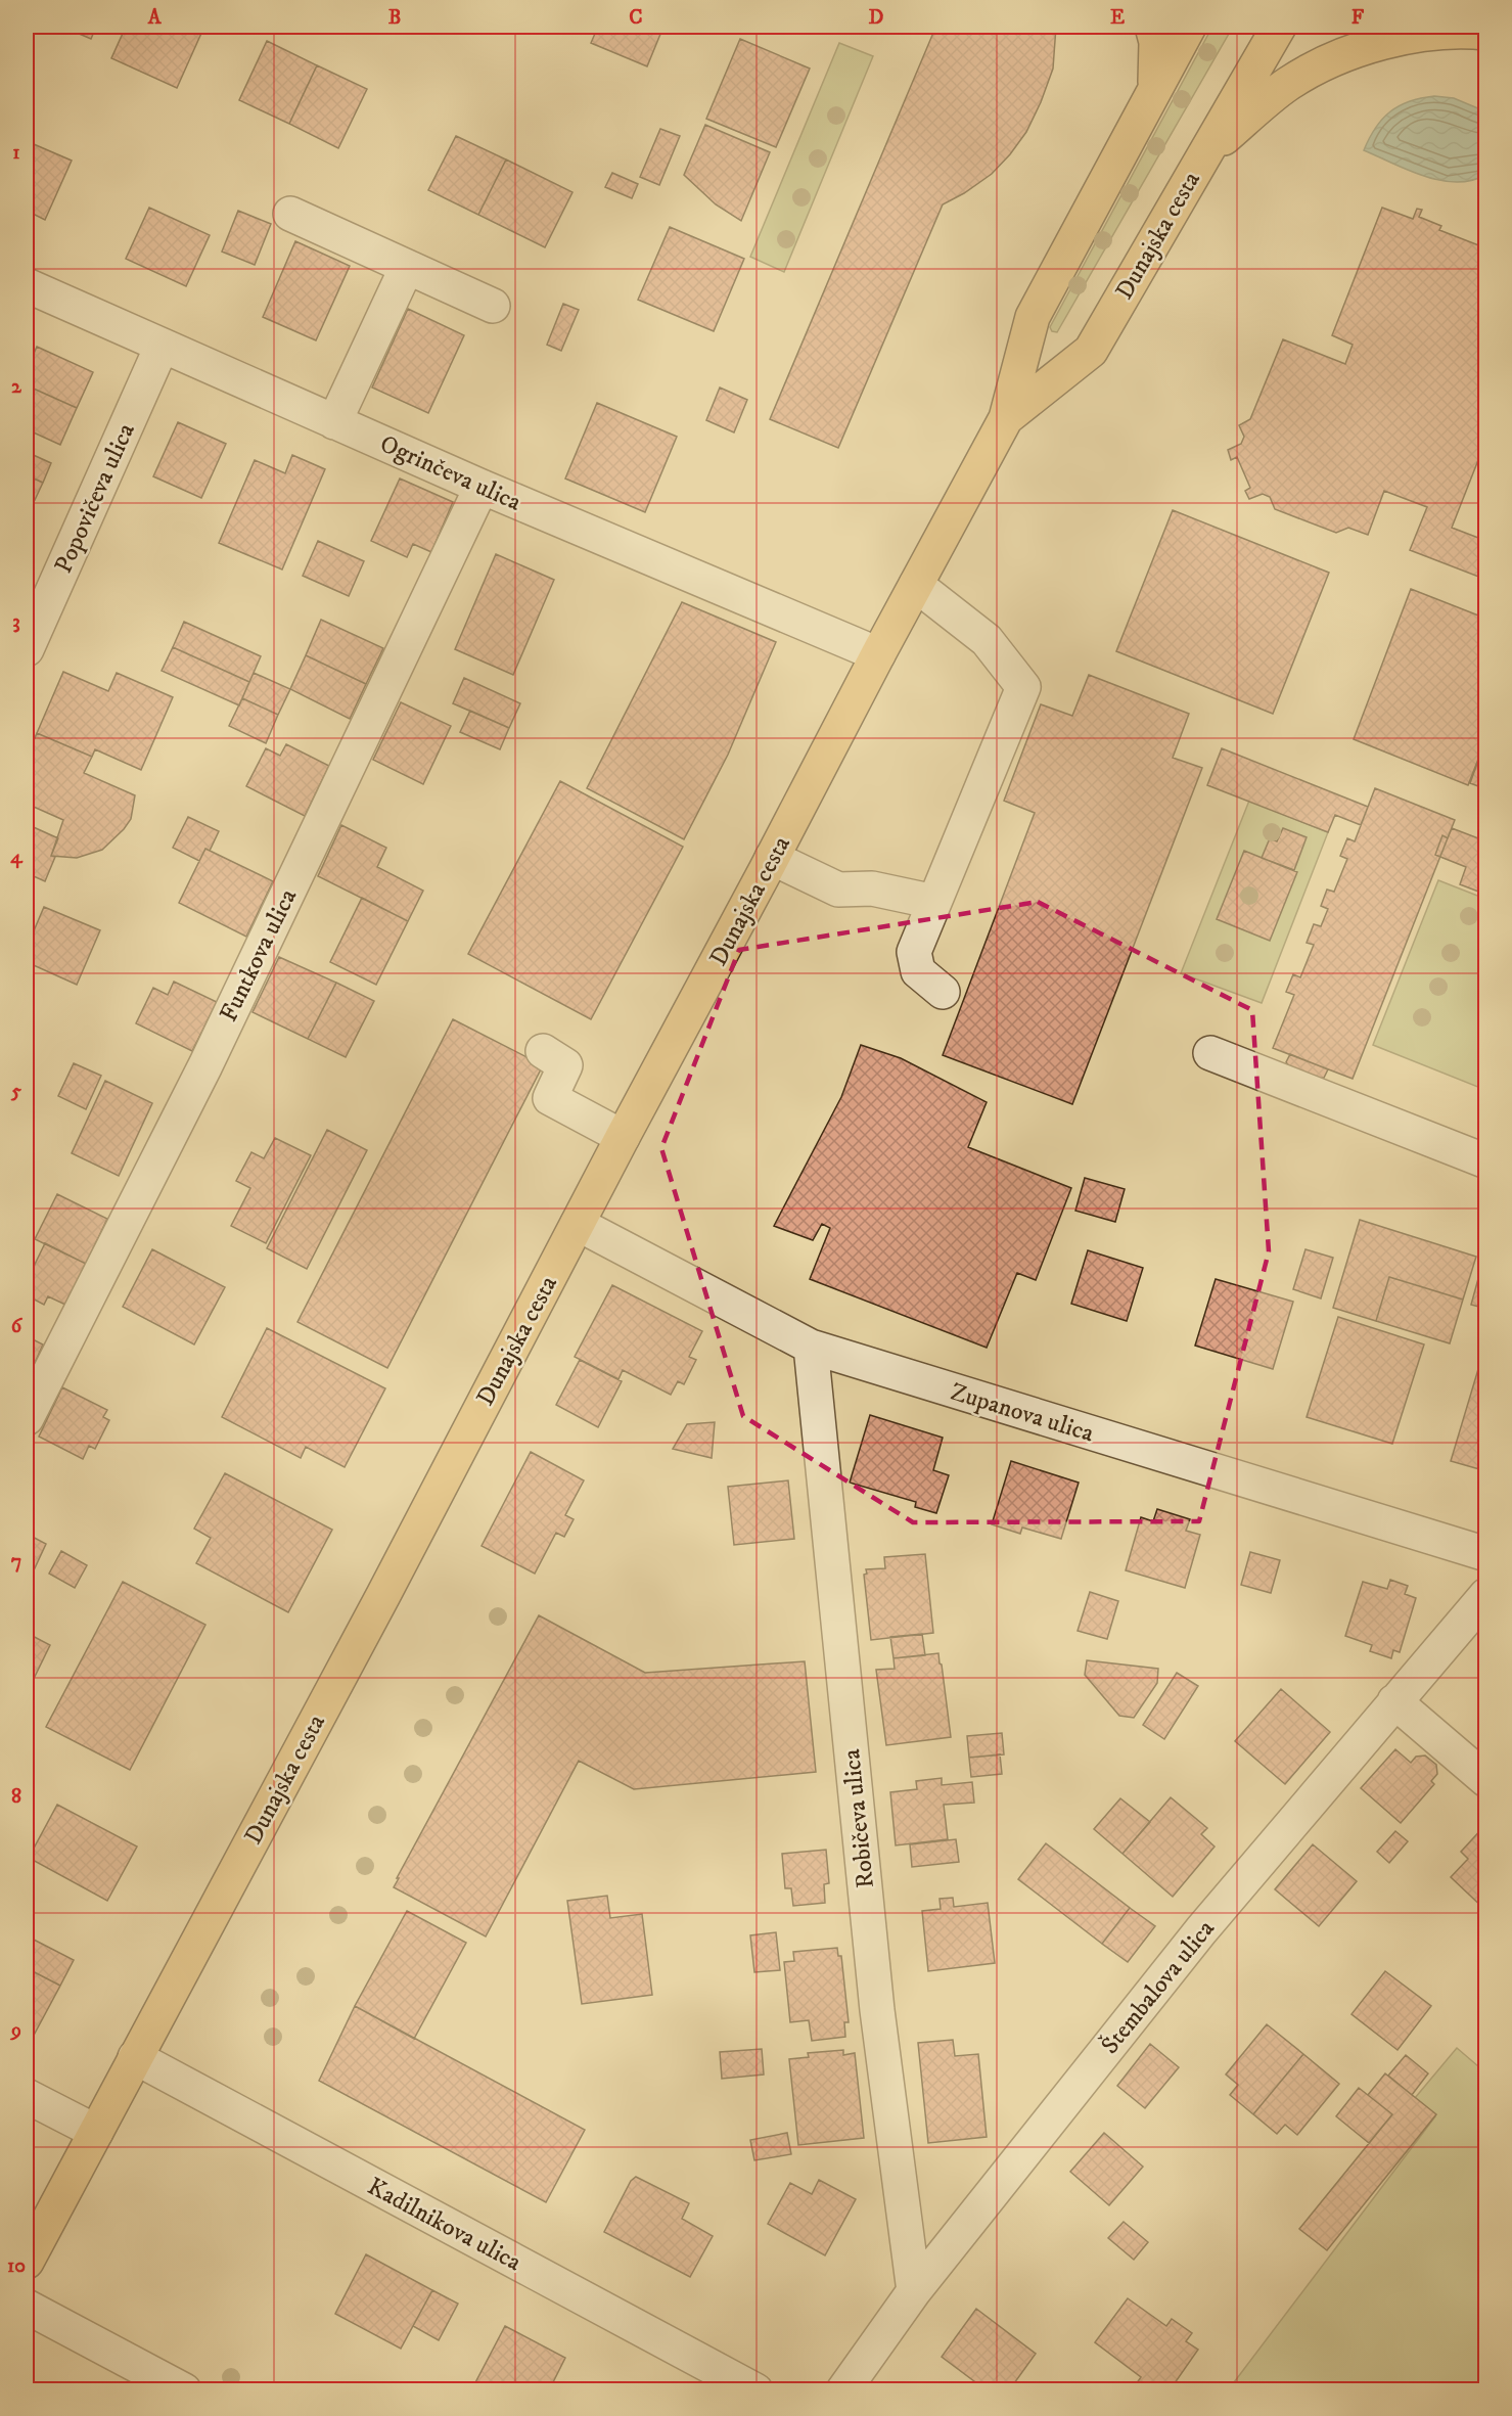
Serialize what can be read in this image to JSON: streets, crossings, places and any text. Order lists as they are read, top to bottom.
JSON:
{
  "streets": {
    "main road": ["Dunajska cesta"],
    "street": [
      "Ogrinčeva ulica",
      "Popovičeva ulica",
      "Funtkova ulica",
      "Zupanova ulica",
      "Robičeva ulica",
      "Štembalova ulica",
      "Kadilnikova ulica"
    ]
  },
  "crossings": [
    ["Dunajska cesta", "Ogrinčeva ulica"],
    ["Dunajska cesta", "Zupanova ulica"],
    ["Dunajska cesta", "Kadilnikova ulica"],
    ["Ogrinčeva ulica", "Popovičeva ulica"],
    ["Ogrinčeva ulica", "Funtkova ulica"],
    ["Zupanova ulica", "Robičeva ulica"],
    ["Robičeva ulica", "Štembalova ulica"]
  ],
  "grid": {
    "columns": [
      "A",
      "B",
      "C",
      "D",
      "E",
      "F"
    ],
    "rows": [
      "1",
      "2",
      "3",
      "4",
      "5",
      "6",
      "7",
      "8",
      "9",
      "10"
    ]
  }
}
